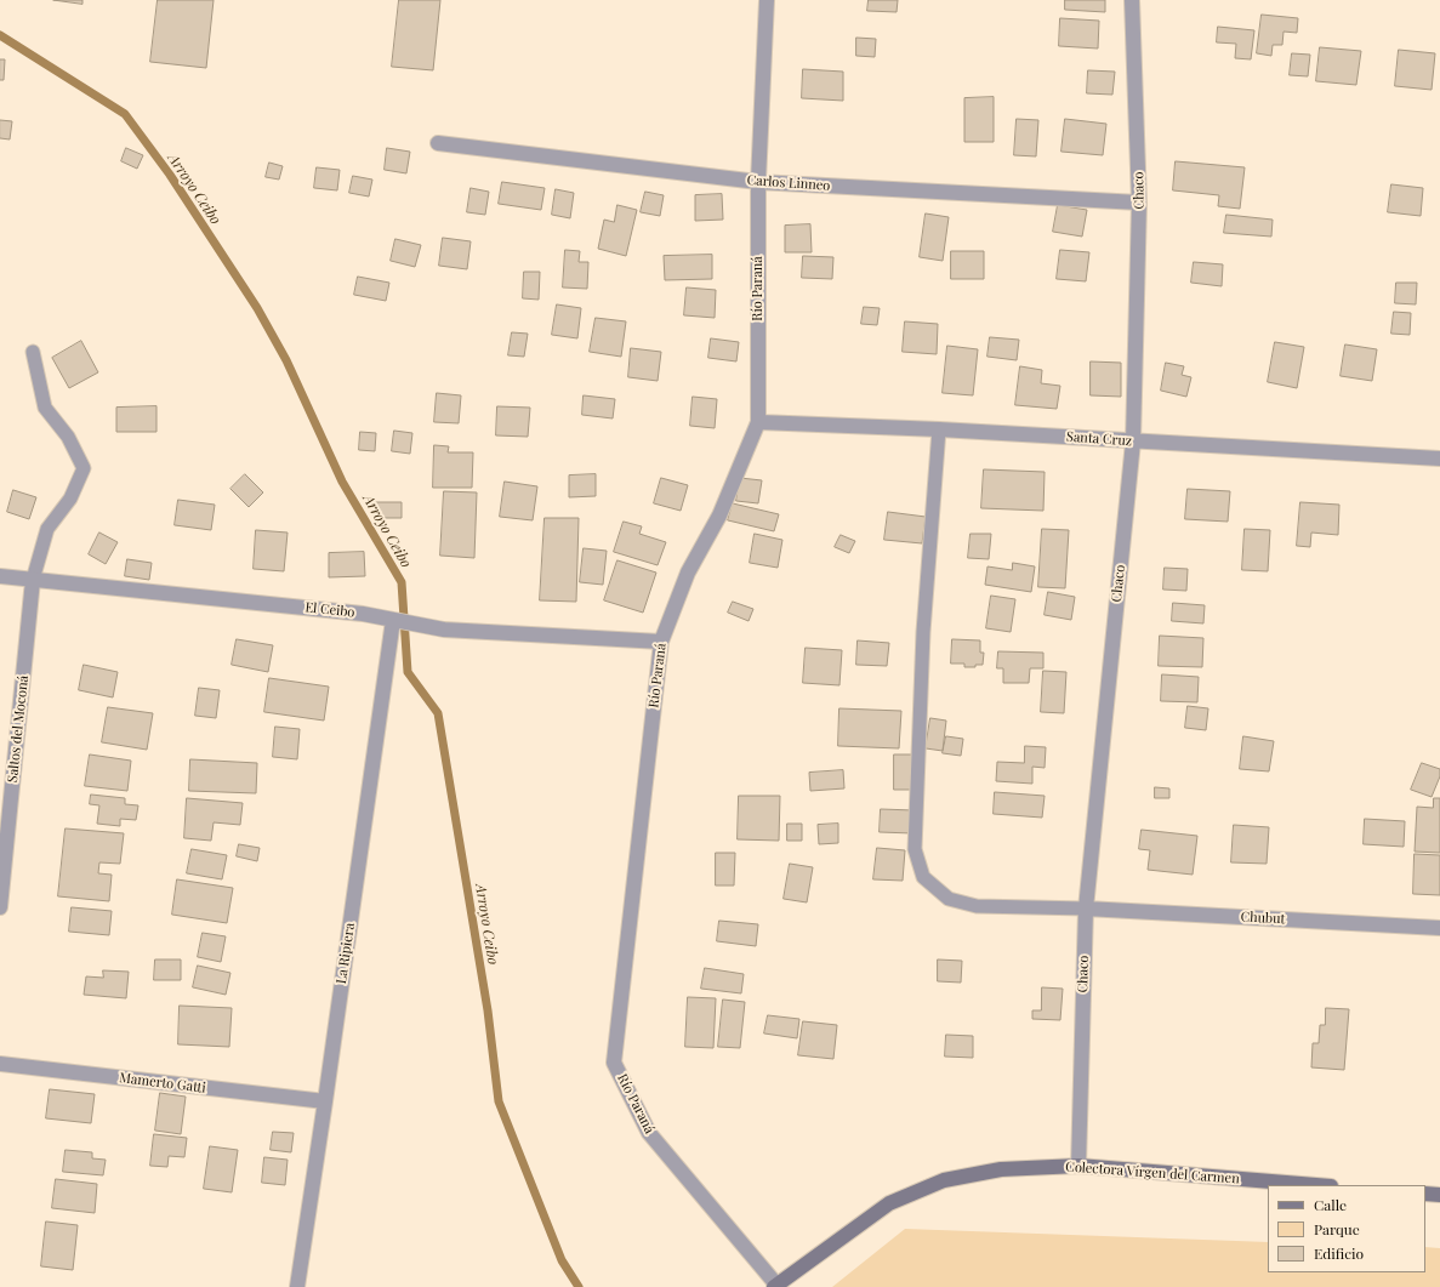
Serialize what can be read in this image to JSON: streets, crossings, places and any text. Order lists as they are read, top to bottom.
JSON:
{
  "streets": {
    "main road": ["Colectora Vírgen del Carmen"],
    "street": [
      "Carlos Linneo",
      "Chaco",
      "Río Paraná",
      "Santa Cruz",
      "El Ceibo",
      "Saltos del Moconá",
      "Chubut",
      "La Ripiera",
      "Mamerto Gatti"
    ]
  },
  "crossings": [
    ["Carlos Linneo", "Chaco"],
    ["Carlos Linneo", "Río Paraná"],
    ["Chaco", "Santa Cruz"],
    ["Chaco", "Chubut"],
    ["Chaco", "Colectora Vírgen del Carmen"],
    ["Río Paraná", "Santa Cruz"],
    ["Río Paraná", "El Ceibo"],
    ["Río Paraná", "Colectora Vírgen del Carmen"],
    ["El Ceibo", "Saltos del Moconá"],
    ["El Ceibo", "La Ripiera"],
    ["La Ripiera", "Mamerto Gatti"]
  ],
  "water": ["Arroyo Ceibo"],
  "legend": ["Calle", "Parque", "Edificio"]
}
